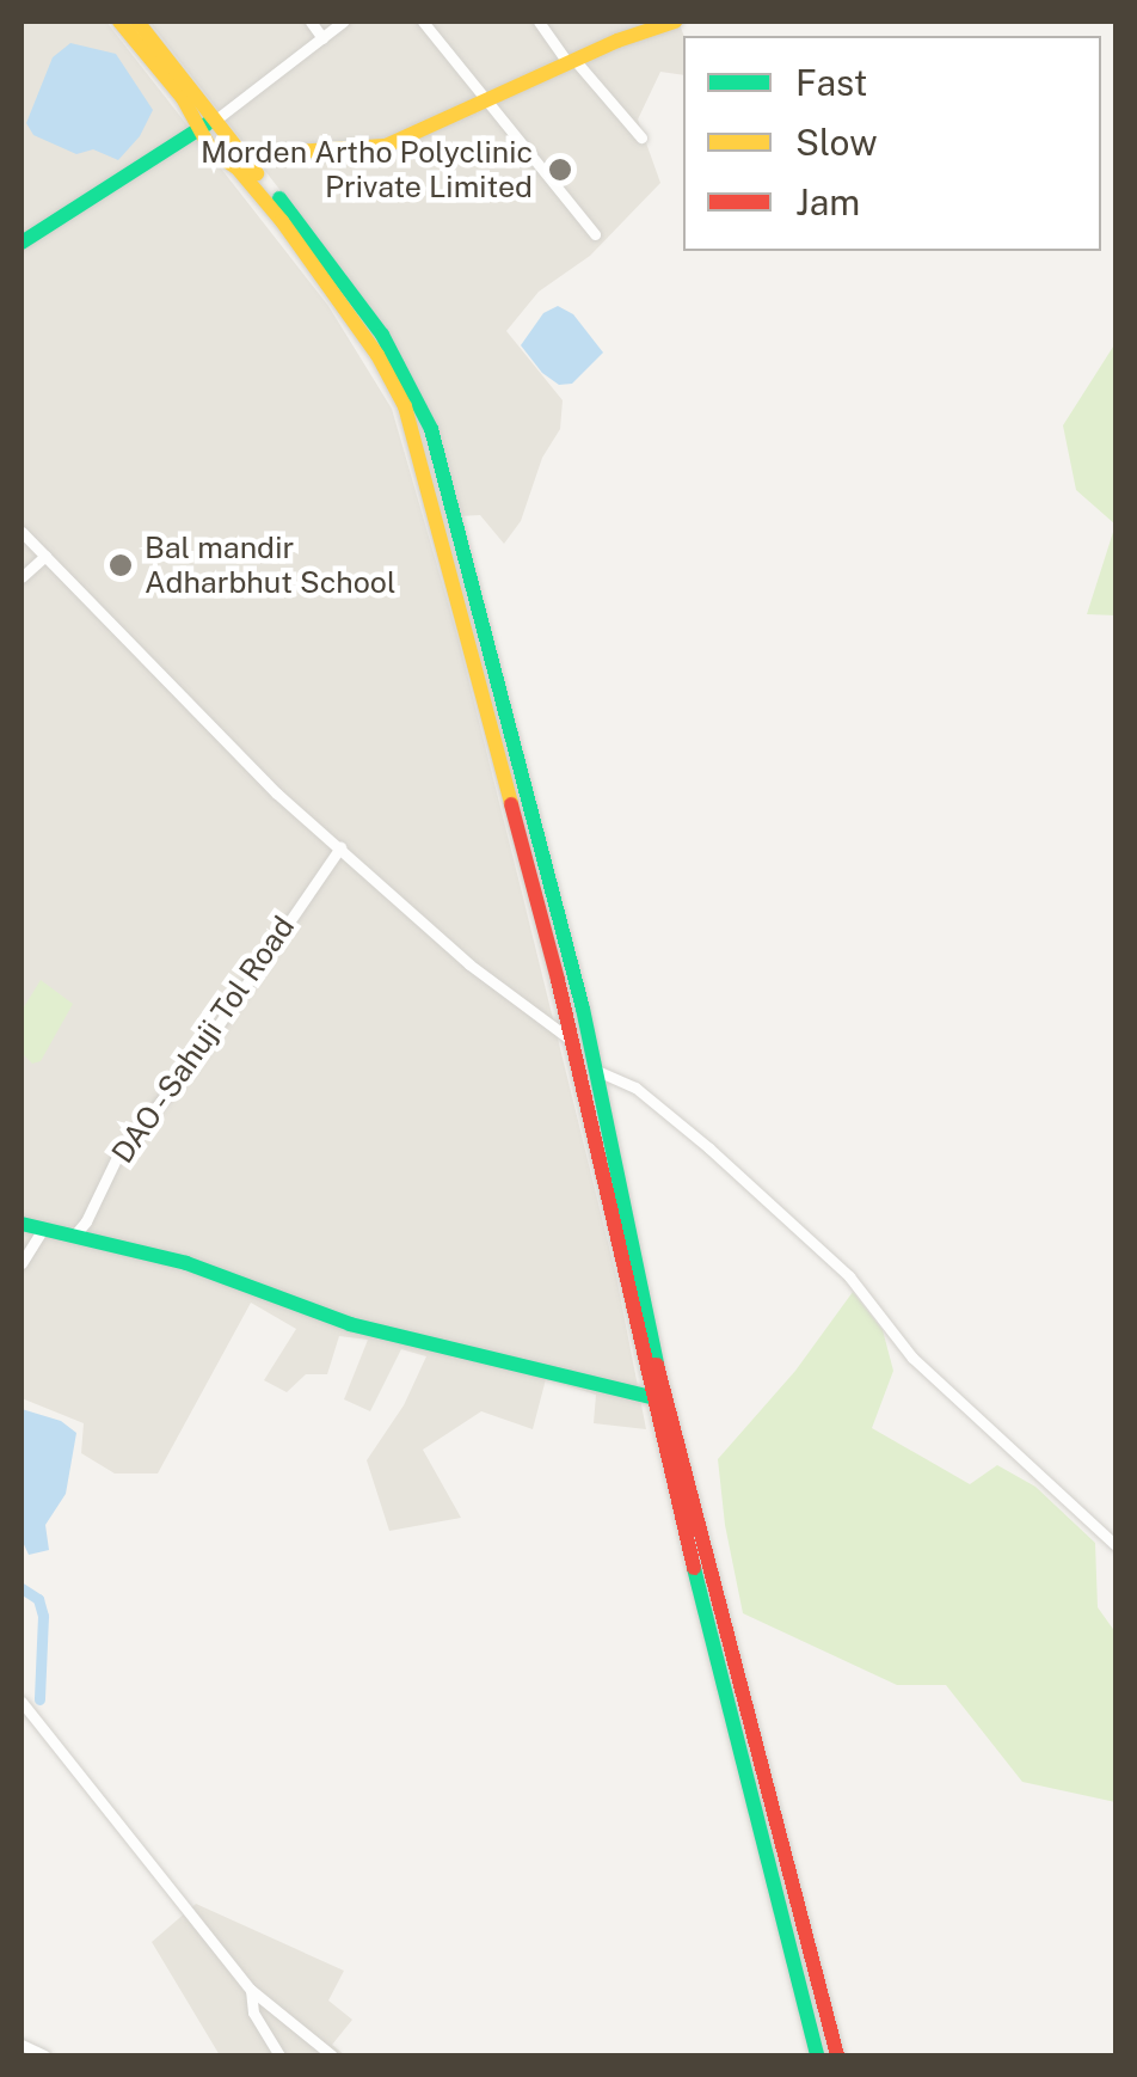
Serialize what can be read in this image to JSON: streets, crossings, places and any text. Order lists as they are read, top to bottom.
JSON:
{
  "streets": {
    "street": ["DAO - Sahuji Tol Road"]
  },
  "places": ["Morden Artho Polyclinic Private Limited", "Bal mandir Adharbhut School"],
  "legend": ["Fast", "Slow", "Jam"]
}
